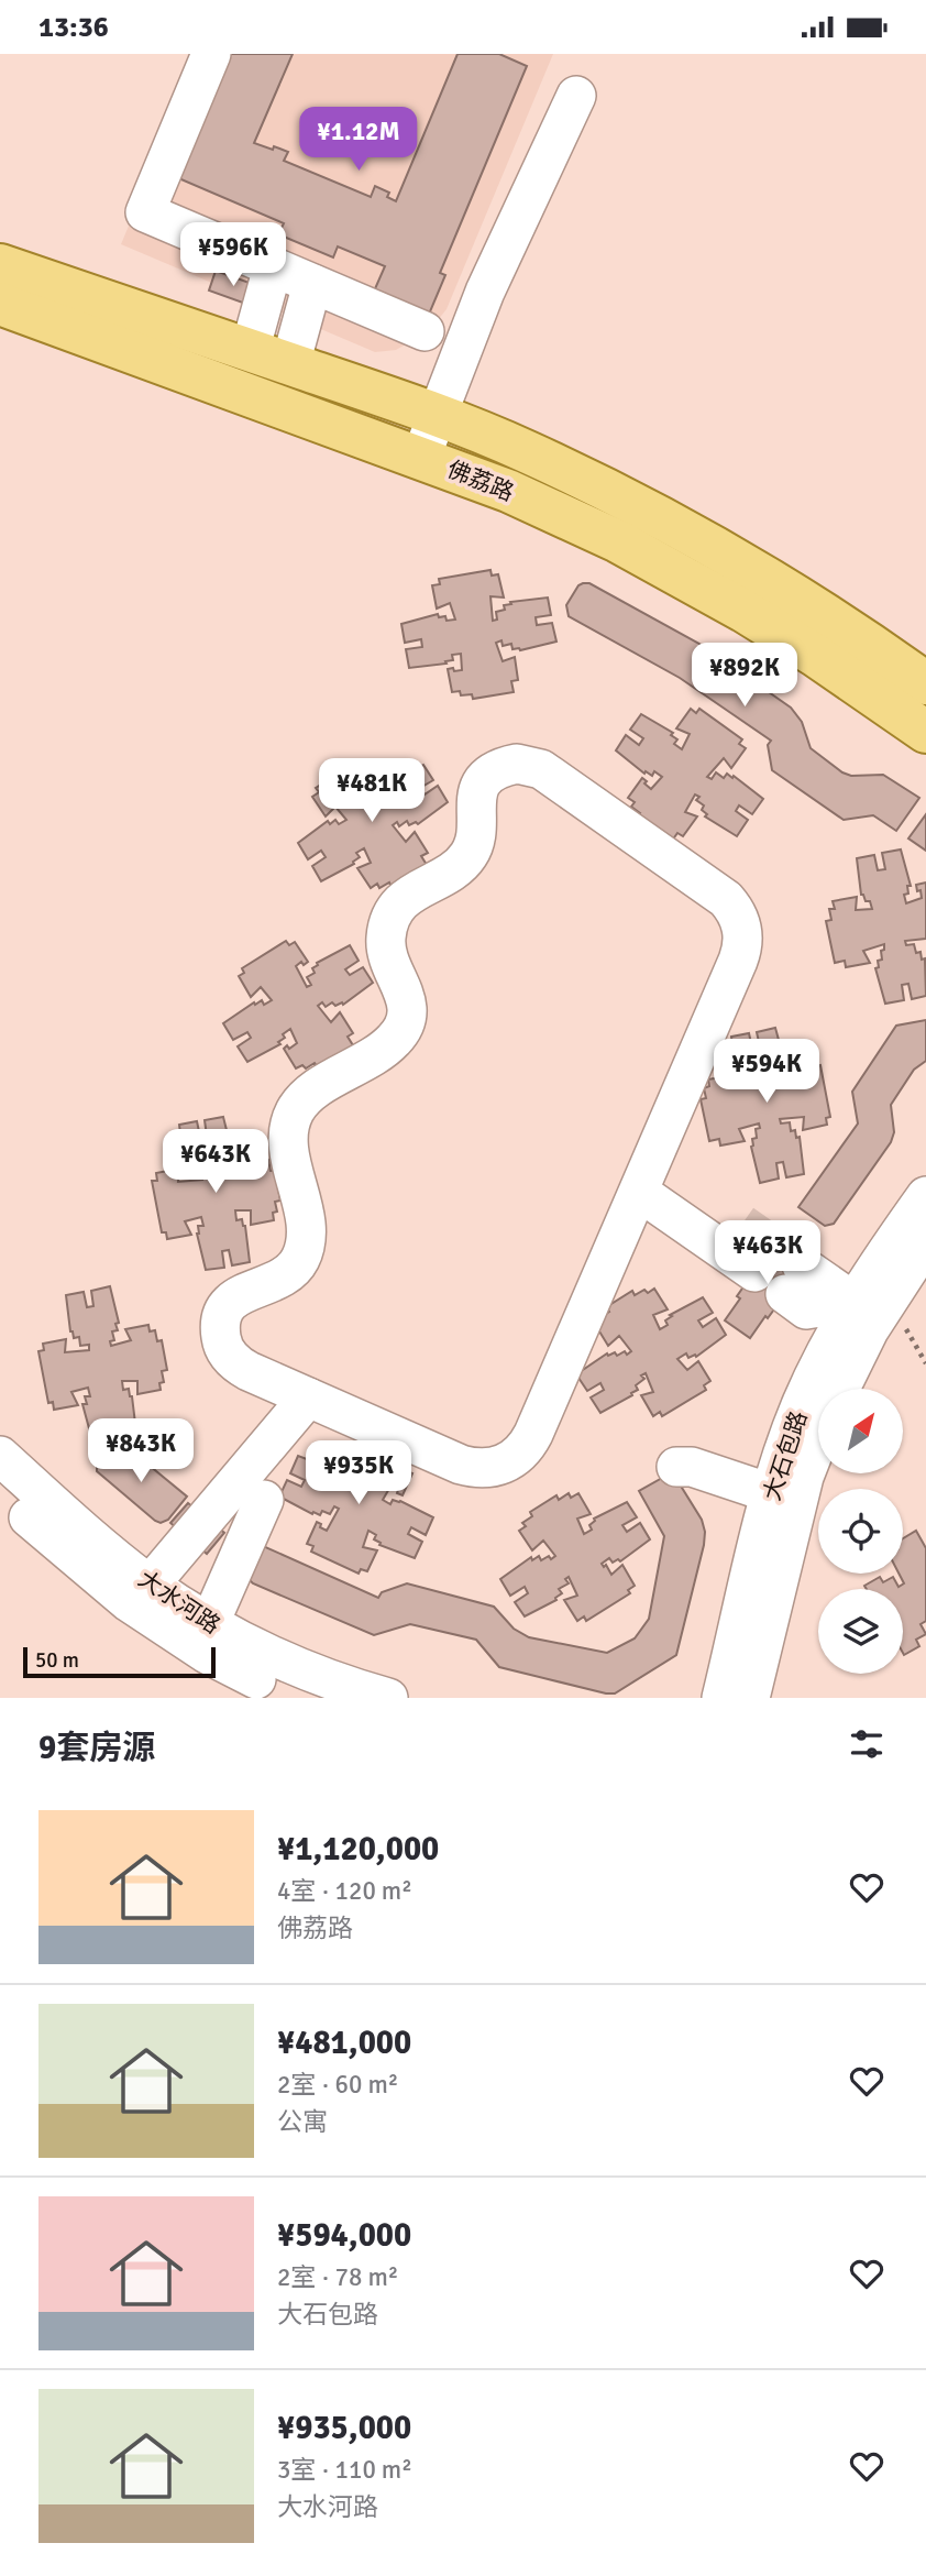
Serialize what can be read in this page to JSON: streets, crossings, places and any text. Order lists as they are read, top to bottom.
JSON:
{
  "streets": {
    "main road": ["佛荔路"],
    "street": ["大石包路", "大水河路"]
  },
  "scale_bar": "50 m",
  "north": "top right",
  "page": {
    "status": "13:36",
    "price": [
      "¥1.12M",
      "¥596K",
      "¥892K",
      "¥481K",
      "¥594K",
      "¥643K",
      "¥463K",
      "¥843K",
      "¥935K"
    ],
    "scale": "50 m",
    "heading": "9套房源",
    "list": [
      {
        "name": "¥1,120,000",
        "note": "4室 · 120 m² · 佛荔路"
      },
      {
        "name": "¥481,000",
        "note": "2室 · 60 m² · 公寓"
      },
      {
        "name": "¥594,000",
        "note": "2室 · 78 m² · 大石包路"
      },
      {
        "name": "¥935,000",
        "note": "3室 · 110 m² · 大水河路"
      }
    ]
  }
}
